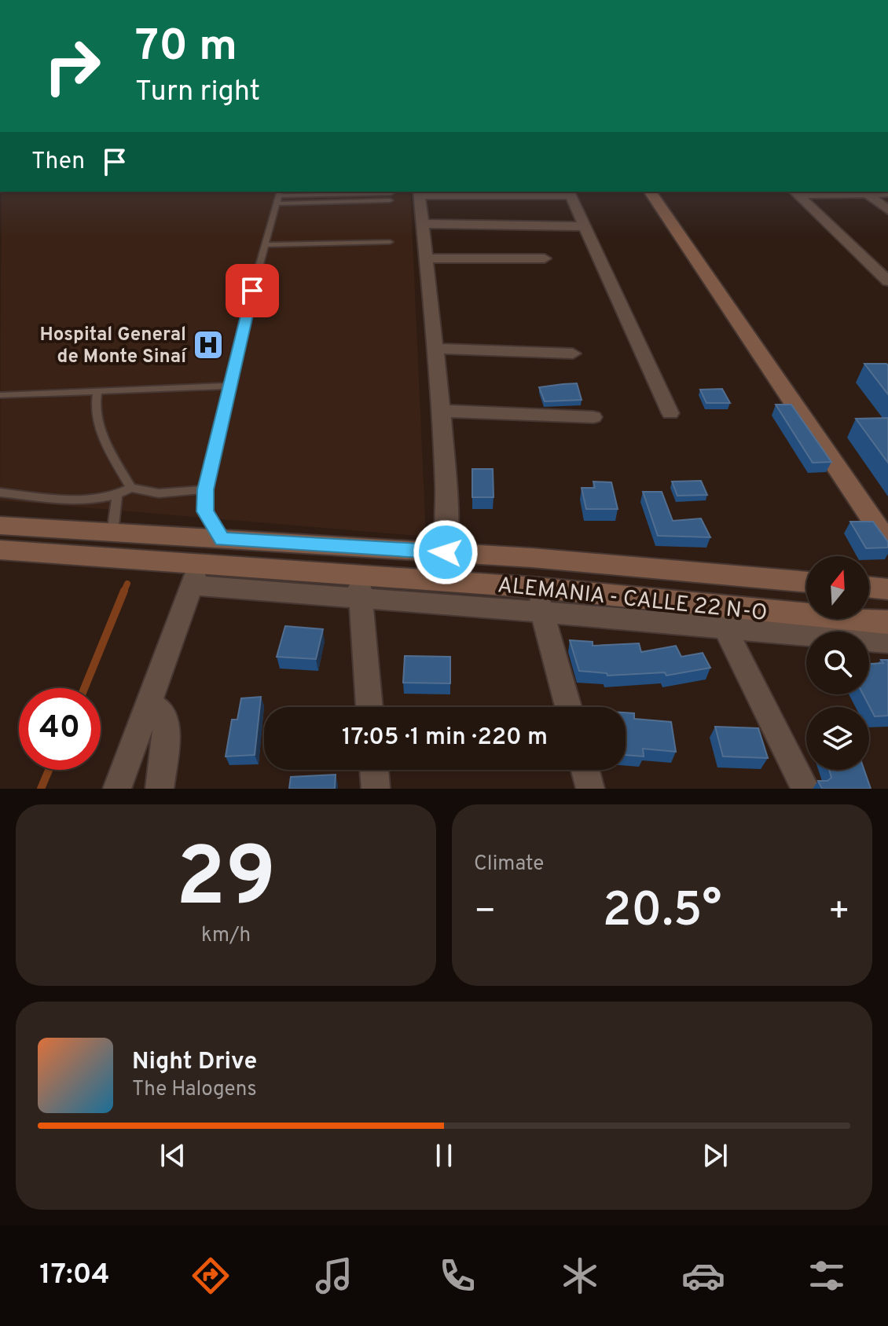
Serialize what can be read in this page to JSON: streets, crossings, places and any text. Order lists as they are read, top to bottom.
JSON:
{
  "streets": {
    "street": ["ALEMANIA - CALLE 22 N-O"]
  },
  "places": {
    "hospital": ["Hospital General de Monte Sinaí"]
  },
  "north": "top",
  "page": {
    "turn": ["70 m", "Turn right"],
    "then": "Then",
    "limit": "40",
    "trip": "17:05 · 1 min · 220 m",
    "tile": [
      ["29", "km/h"],
      "Climate"
    ],
    "heat": ["−", "20.5°", "+"],
    "song": ["Night Drive", "The Halogens"],
    "tabs": "17:04"
  }
}
